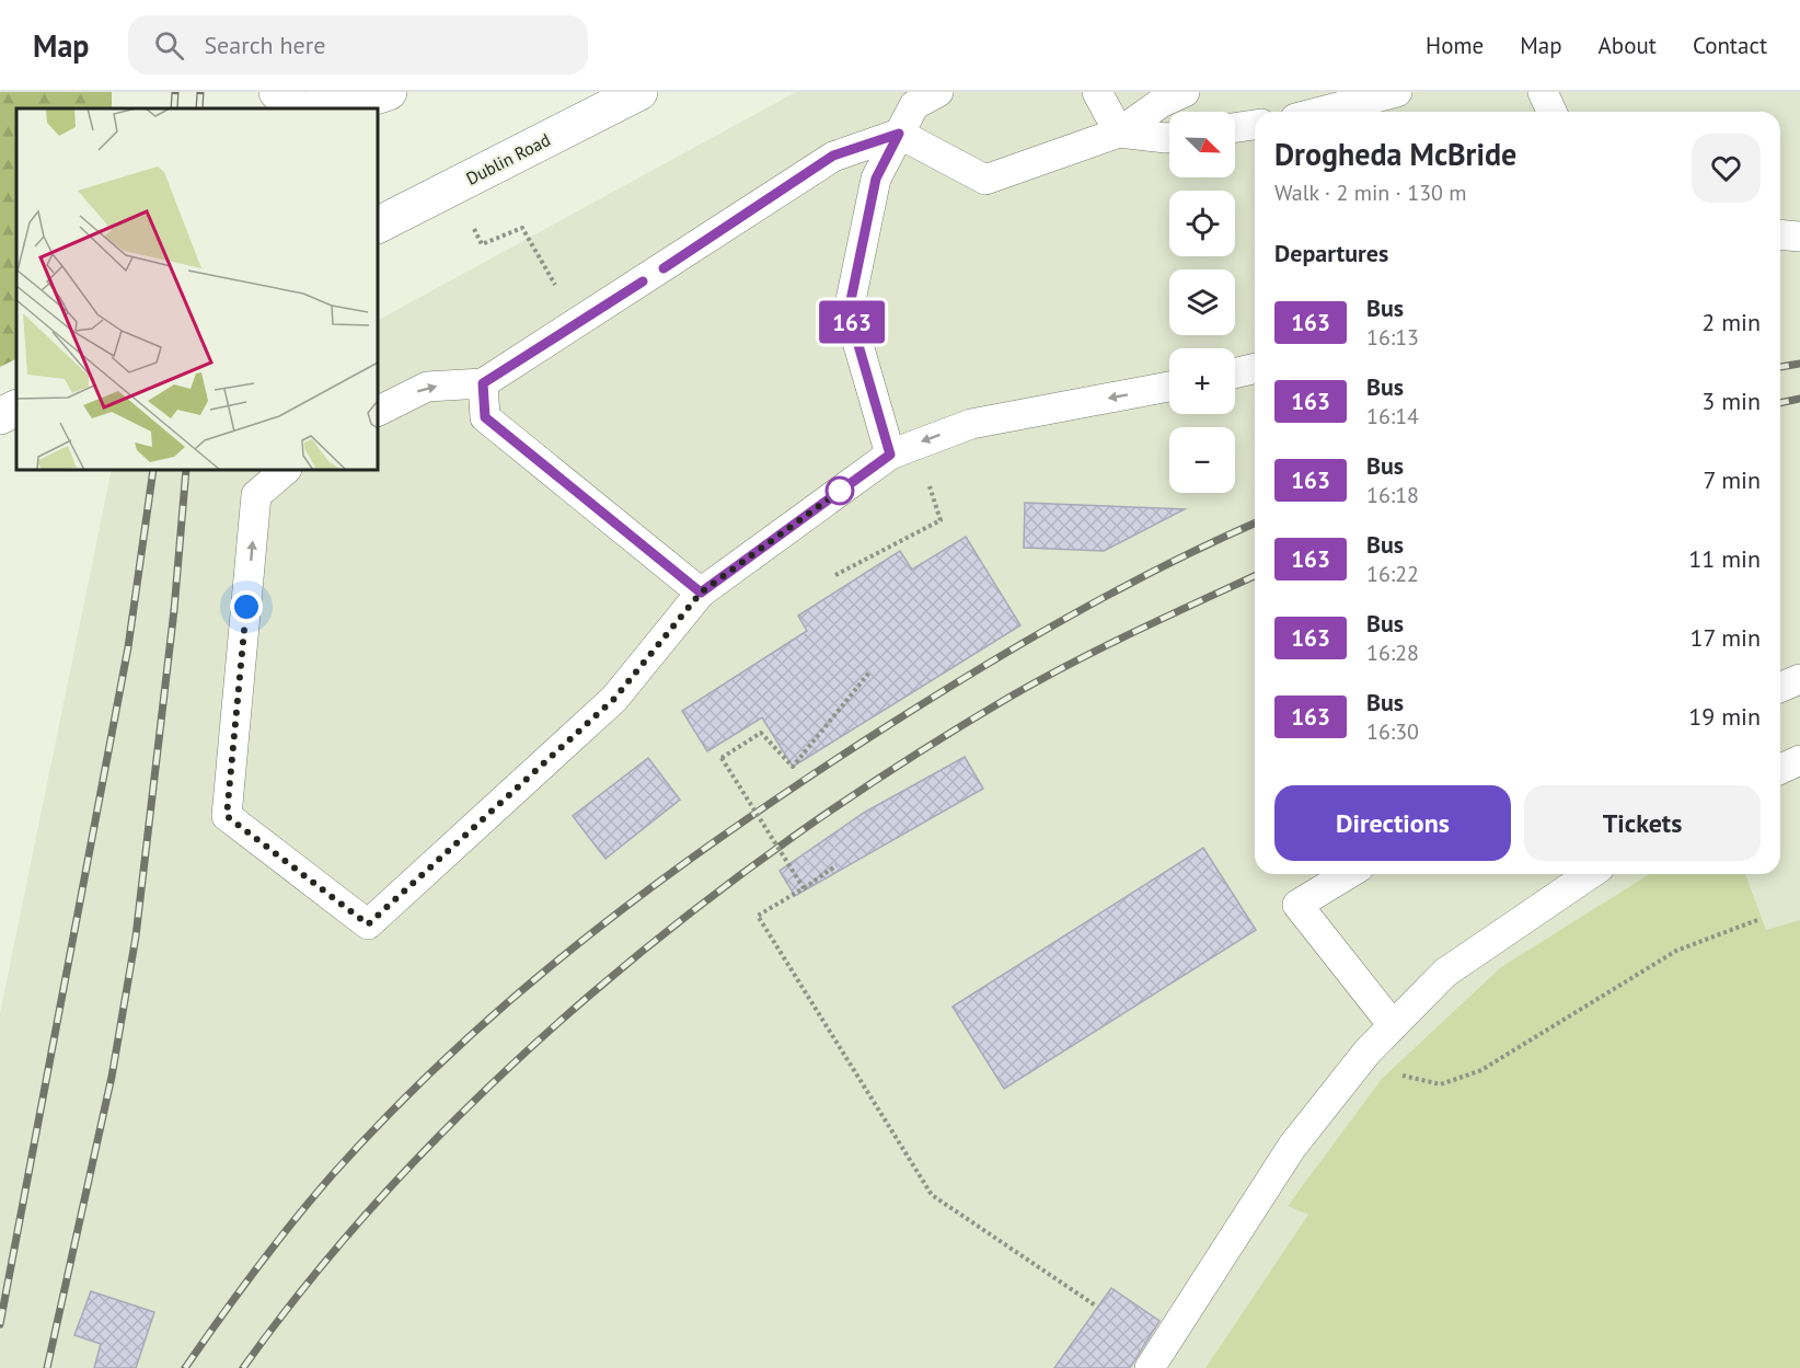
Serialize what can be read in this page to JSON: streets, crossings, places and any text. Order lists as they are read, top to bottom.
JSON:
{
  "streets": {
    "main road": ["Dublin Road"]
  },
  "lines": ["bus line 163"],
  "north": "bottom right",
  "page": {
    "header": "Map",
    "search": "Search here",
    "nav": [
      "Home",
      "Map",
      "About",
      "Contact"
    ],
    "on_map": "163",
    "map_buttons": ["+", "−"],
    "heading": [
      ["Drogheda McBride", "Walk · 2 min · 130 m"],
      "Departures"
    ],
    "list": [
      {
        "mark": "163",
        "name": "Bus",
        "note": "16:13",
        "value": "2 min"
      },
      {
        "mark": "163",
        "name": "Bus",
        "note": "16:14",
        "value": "3 min"
      },
      {
        "mark": "163",
        "name": "Bus",
        "note": "16:18",
        "value": "7 min"
      },
      {
        "mark": "163",
        "name": "Bus",
        "note": "16:22",
        "value": "11 min"
      },
      {
        "mark": "163",
        "name": "Bus",
        "note": "16:28",
        "value": "17 min"
      },
      {
        "mark": "163",
        "name": "Bus",
        "note": "16:30",
        "value": "19 min"
      }
    ],
    "buttons": ["Directions", "Tickets"]
  }
}
